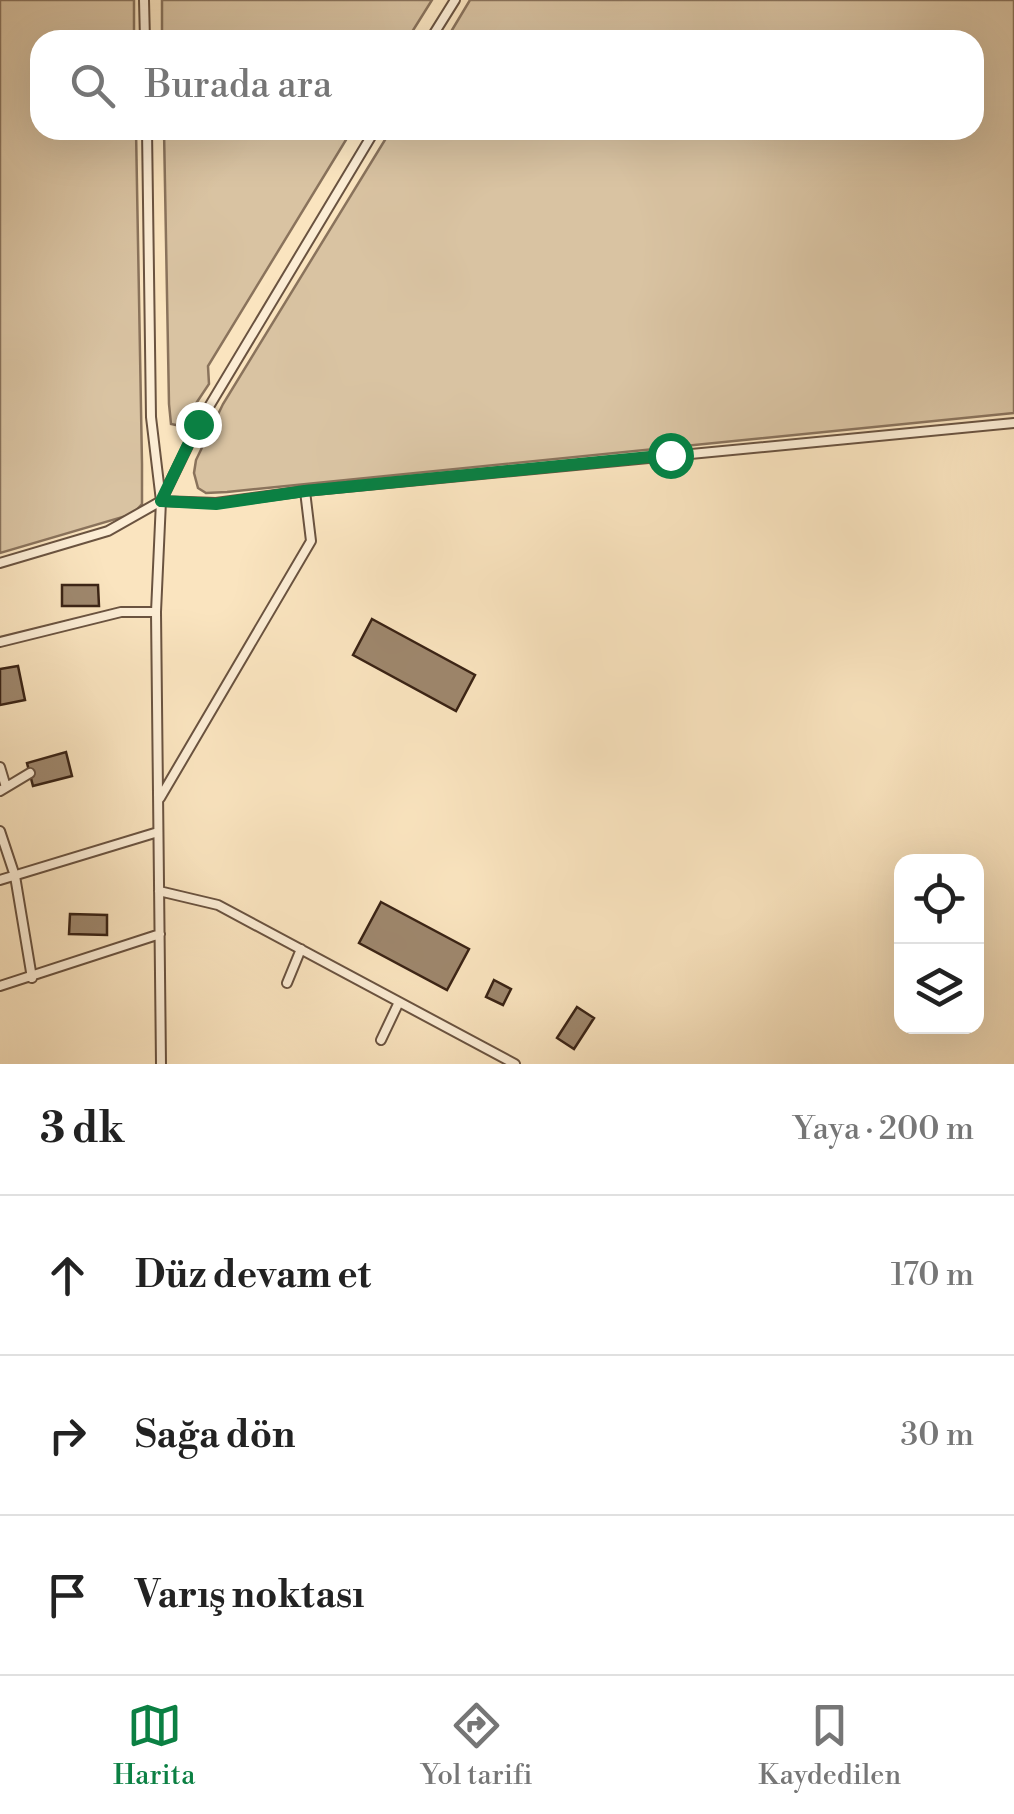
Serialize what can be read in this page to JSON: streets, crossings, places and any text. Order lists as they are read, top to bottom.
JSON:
{
  "page": {
    "search": "Burada ara",
    "heading": ["3 dk", "Yaya · 200 m"],
    "list": [
      ["Düz devam et", "170 m"],
      ["Sağa dön", "30 m"],
      "Varış noktası"
    ],
    "nav": ["Harita", "Yol tarifi", "Kaydedilen"]
  }
}
